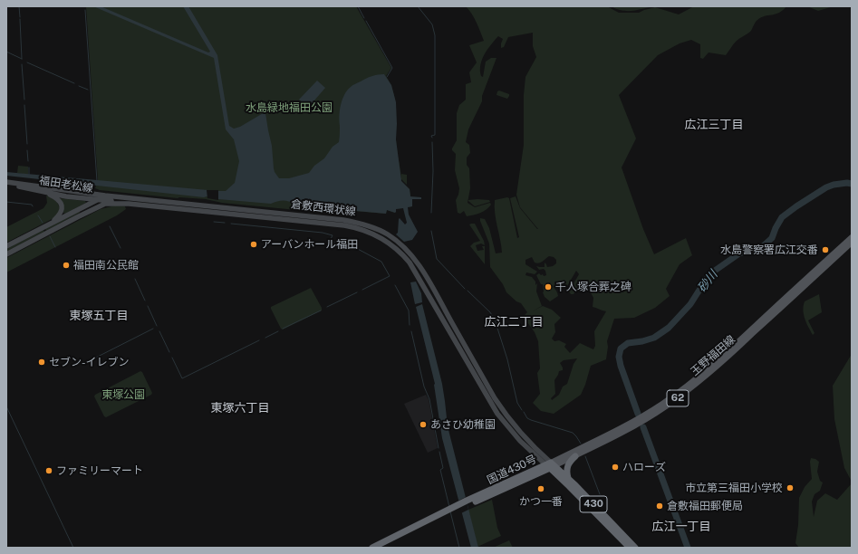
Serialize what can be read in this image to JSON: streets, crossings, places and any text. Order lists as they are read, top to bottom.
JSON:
{
  "streets": {
    "highway": ["国道430号", "430"],
    "main road": [
      "福田老松線",
      "倉敷西環状線",
      "玉野福田線",
      "62"
    ]
  },
  "crossings": [
    ["福田老松線", "倉敷西環状線"],
    ["倉敷西環状線", "玉野福田線"],
    ["倉敷西環状線", "国道430号"],
    ["玉野福田線", "国道430号"]
  ],
  "districts": [
    "広江三丁目",
    "東塚五丁目",
    "広江二丁目",
    "東塚六丁目",
    "広江一丁目"
  ],
  "water": ["砂川"],
  "parks": ["水島緑地福田公園", "東塚公園"],
  "places": [
    "アーバンホール福田",
    "水島警察署広江交番",
    "福田南公民館",
    "千人塚合葬之碑",
    "セブン-イレブン",
    "あさひ幼稚園",
    "ハローズ",
    "ファミリーマート",
    "市立第三福田小学校",
    "かつ一番",
    "倉敷福田郵便局"
  ]
}
